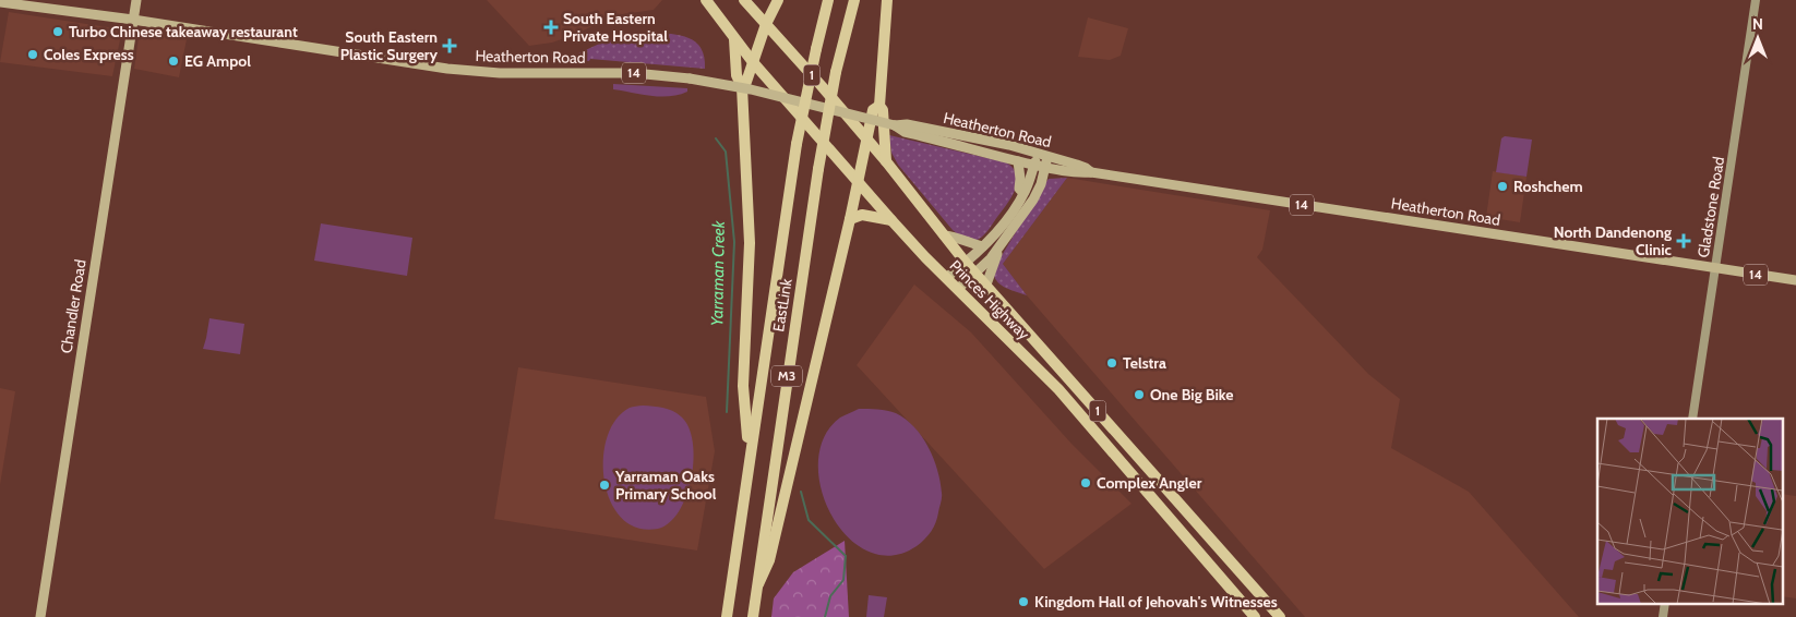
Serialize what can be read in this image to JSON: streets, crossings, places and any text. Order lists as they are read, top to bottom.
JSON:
{
  "streets": {
    "highway": [
      "1",
      "Princes Highway",
      "EastLink",
      "M3"
    ],
    "main road": [
      "Heatherton Road",
      "14",
      "Gladstone Road",
      "Chandler Road"
    ]
  },
  "crossings": [
    ["Heatherton Road", "Gladstone Road"],
    ["Heatherton Road", "Chandler Road"]
  ],
  "water": ["Yarraman Creek"],
  "places": {
    "health": ["South Eastern Private Hospital", "South Eastern Plastic Surgery", "North Dandenong Clinic"],
    "other": [
      "Turbo Chinese takeaway restaurant",
      "Coles Express",
      "EG Ampol",
      "Roshchem",
      "Telstra",
      "One Big Bike",
      "Complex Angler",
      "Yarraman Oaks Primary School",
      "Kingdom Hall of Jehovah's Witnesses"
    ]
  },
  "north": "top"
}
